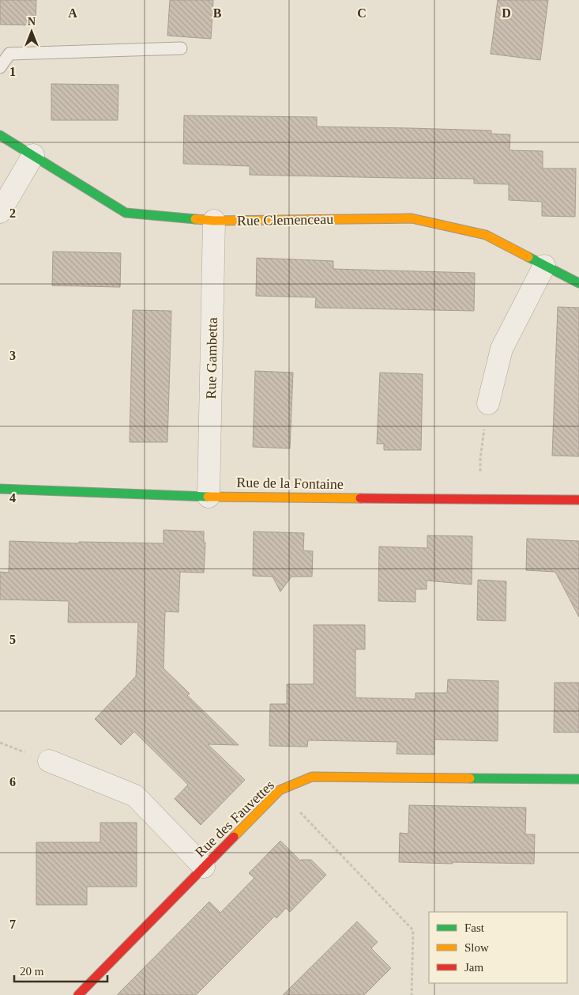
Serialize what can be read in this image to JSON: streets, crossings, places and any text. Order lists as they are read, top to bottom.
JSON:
{
  "streets": {
    "street": [
      "Rue Clemenceau",
      "Rue Gambetta",
      "Rue de la Fontaine",
      "Rue des Fauvettes"
    ]
  },
  "crossings": [
    ["Rue Clemenceau", "Rue Gambetta"],
    ["Rue Gambetta", "Rue de la Fontaine"]
  ],
  "legend": ["Fast", "Slow", "Jam"],
  "scale_bar": "20 m",
  "north": "top",
  "grid": {
    "columns": [
      "A",
      "B",
      "C",
      "D"
    ],
    "rows": [
      "1",
      "2",
      "3",
      "4",
      "5",
      "6",
      "7"
    ]
  }
}
